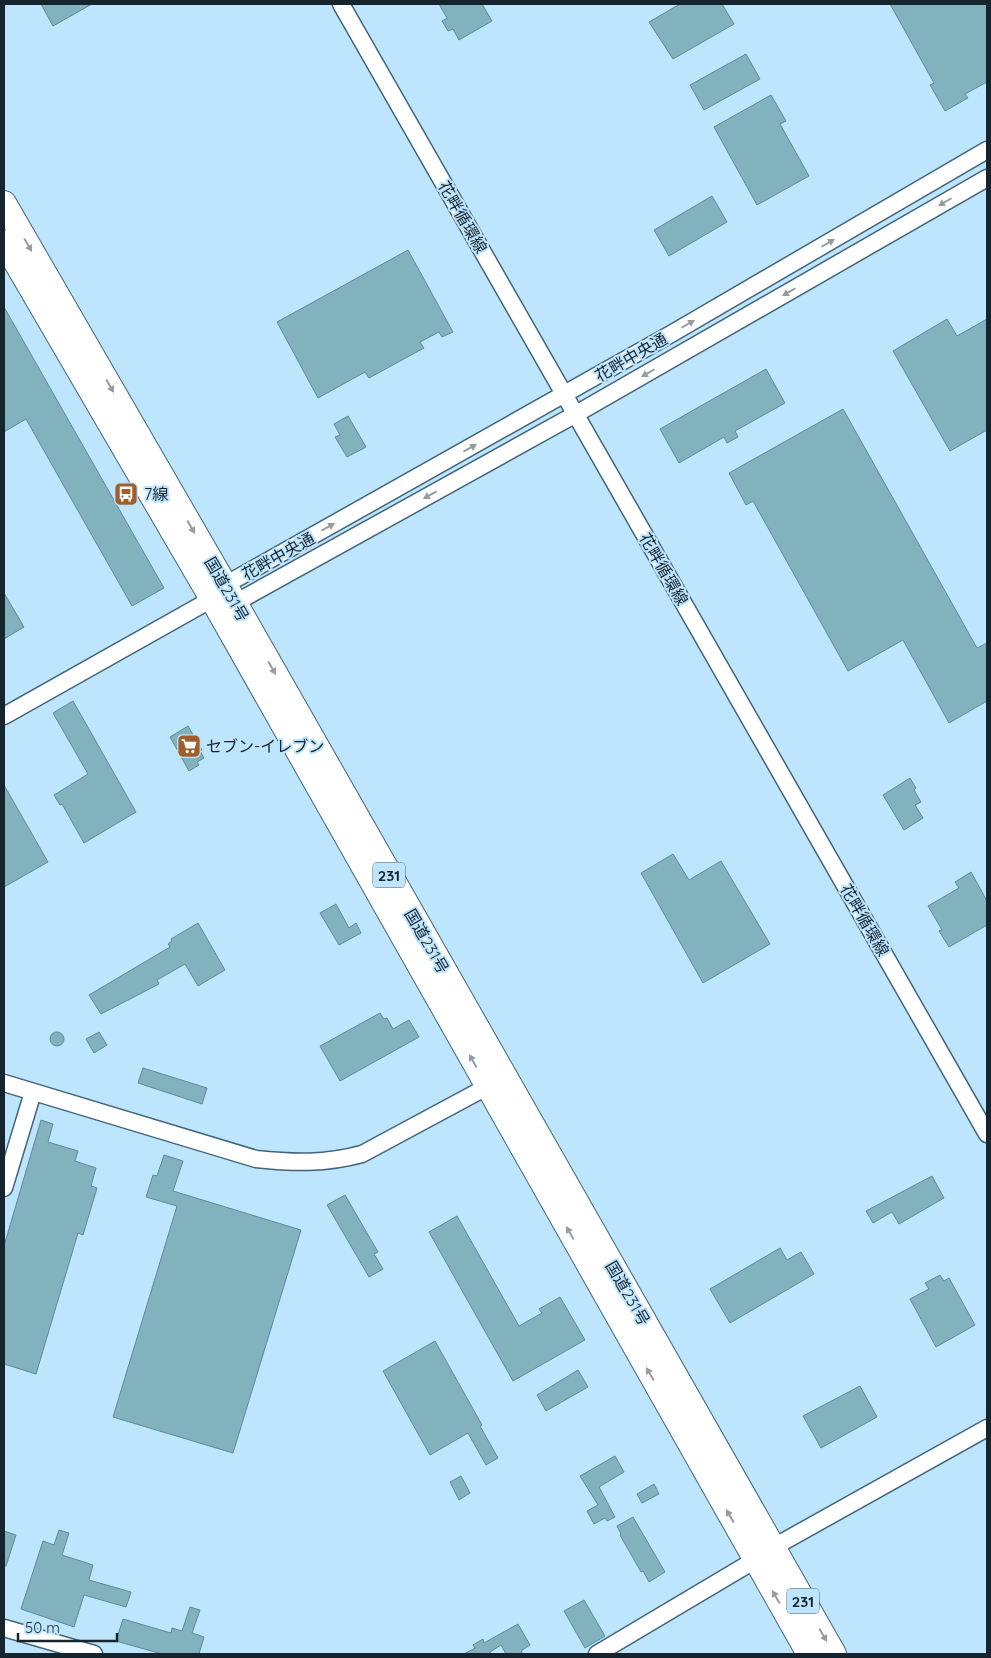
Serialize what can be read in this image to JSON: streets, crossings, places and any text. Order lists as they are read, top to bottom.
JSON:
{
  "streets": {
    "highway": ["国道231号", "231"],
    "street": ["花畔循環線", "花畔中央通"]
  },
  "crossings": [
    ["花畔循環線", "花畔中央通"],
    ["花畔中央通", "国道231号"]
  ],
  "places": {
    "bus stop": ["7線"],
    "supermarket": ["セブン-イレブン"]
  },
  "scale_bar": "50 m"
}
